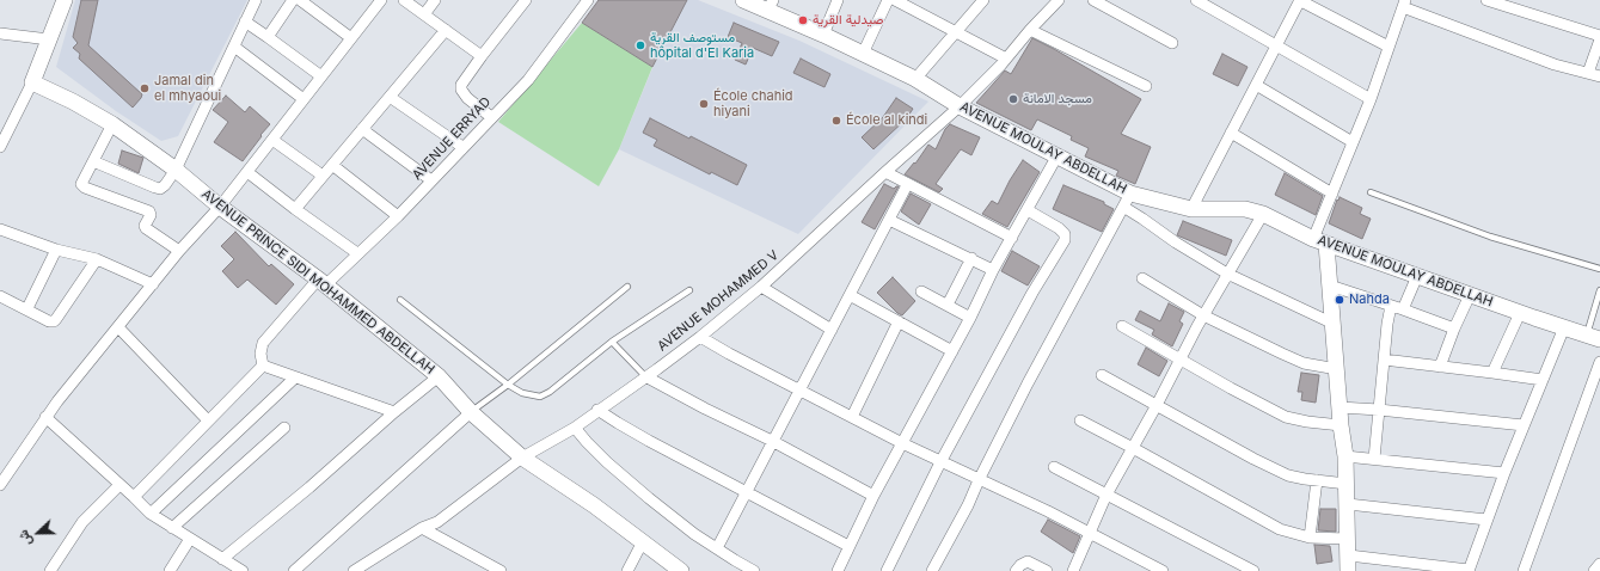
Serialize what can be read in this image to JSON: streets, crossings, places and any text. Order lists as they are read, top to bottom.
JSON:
{
  "streets": {
    "street": [
      "AVENUE ERRYAD",
      "AVENUE MOULAY ABDELLAH",
      "AVENUE PRINCE SIDI MOHAMMED ABDELLAH",
      "AVENUE MOHAMMED V"
    ]
  },
  "crossings": [
    ["AVENUE ERRYAD", "AVENUE PRINCE SIDI MOHAMMED ABDELLAH"],
    ["AVENUE MOULAY ABDELLAH", "AVENUE MOHAMMED V"],
    ["AVENUE PRINCE SIDI MOHAMMED ABDELLAH", "AVENUE MOHAMMED V"]
  ],
  "places": [
    "صيدلية القرية",
    "مستوصف القرية hôpital d'El Karia",
    "Jamal din el mhyaoui",
    "مسجد الامانة",
    "École chahid hiyani",
    "École al kindi",
    "Nahda"
  ],
  "north": "left"
}
